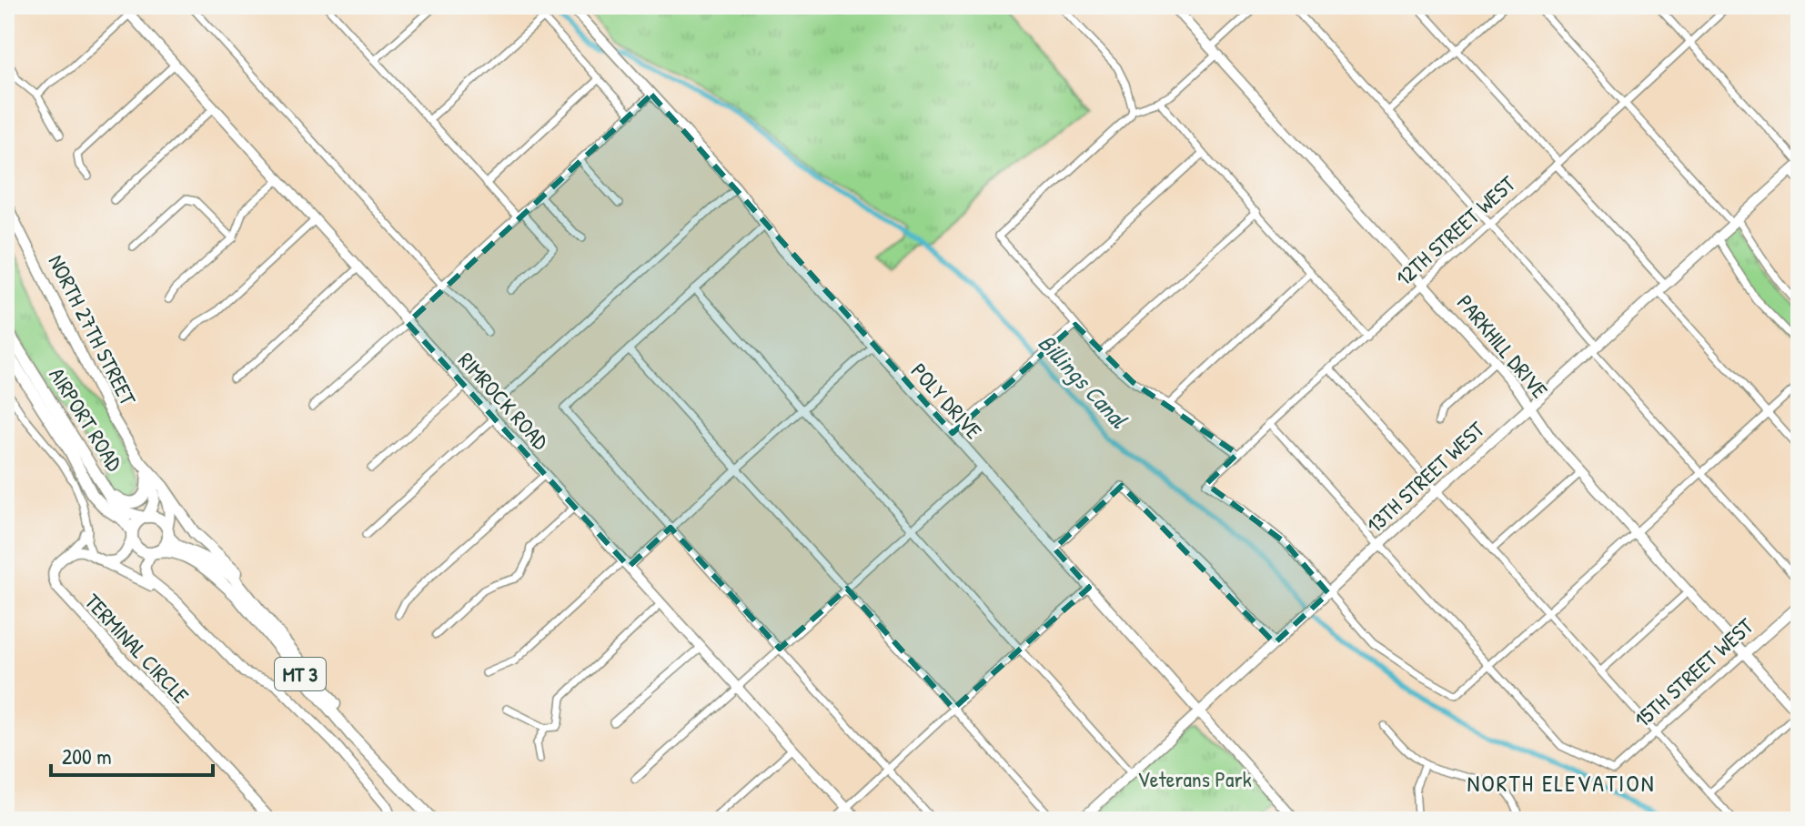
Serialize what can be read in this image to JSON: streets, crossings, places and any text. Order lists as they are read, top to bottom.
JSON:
{
  "streets": {
    "highway": ["AIRPORT ROAD", "MT 3"],
    "main road": ["NORTH 27TH STREET"],
    "street": [
      "12TH STREET WEST",
      "PARKHILL DRIVE",
      "RIMROCK ROAD",
      "POLY DRIVE",
      "13TH STREET WEST",
      "TERMINAL CIRCLE",
      "15TH STREET WEST"
    ]
  },
  "crossings": [
    ["12TH STREET WEST", "PARKHILL DRIVE"],
    ["12TH STREET WEST", "13TH STREET WEST"],
    ["NORTH 27TH STREET", "AIRPORT ROAD"],
    ["NORTH 27TH STREET", "TERMINAL CIRCLE"],
    ["NORTH 27TH STREET", "MT 3"],
    ["PARKHILL DRIVE", "13TH STREET WEST"],
    ["PARKHILL DRIVE", "15TH STREET WEST"],
    ["POLY DRIVE", "13TH STREET WEST"],
    ["AIRPORT ROAD", "TERMINAL CIRCLE"],
    ["AIRPORT ROAD", "MT 3"],
    ["TERMINAL CIRCLE", "MT 3"]
  ],
  "districts": ["NORTH ELEVATION"],
  "water": ["Billings Canal"],
  "parks": ["Veterans Park"],
  "scale_bar": "200 m"
}
